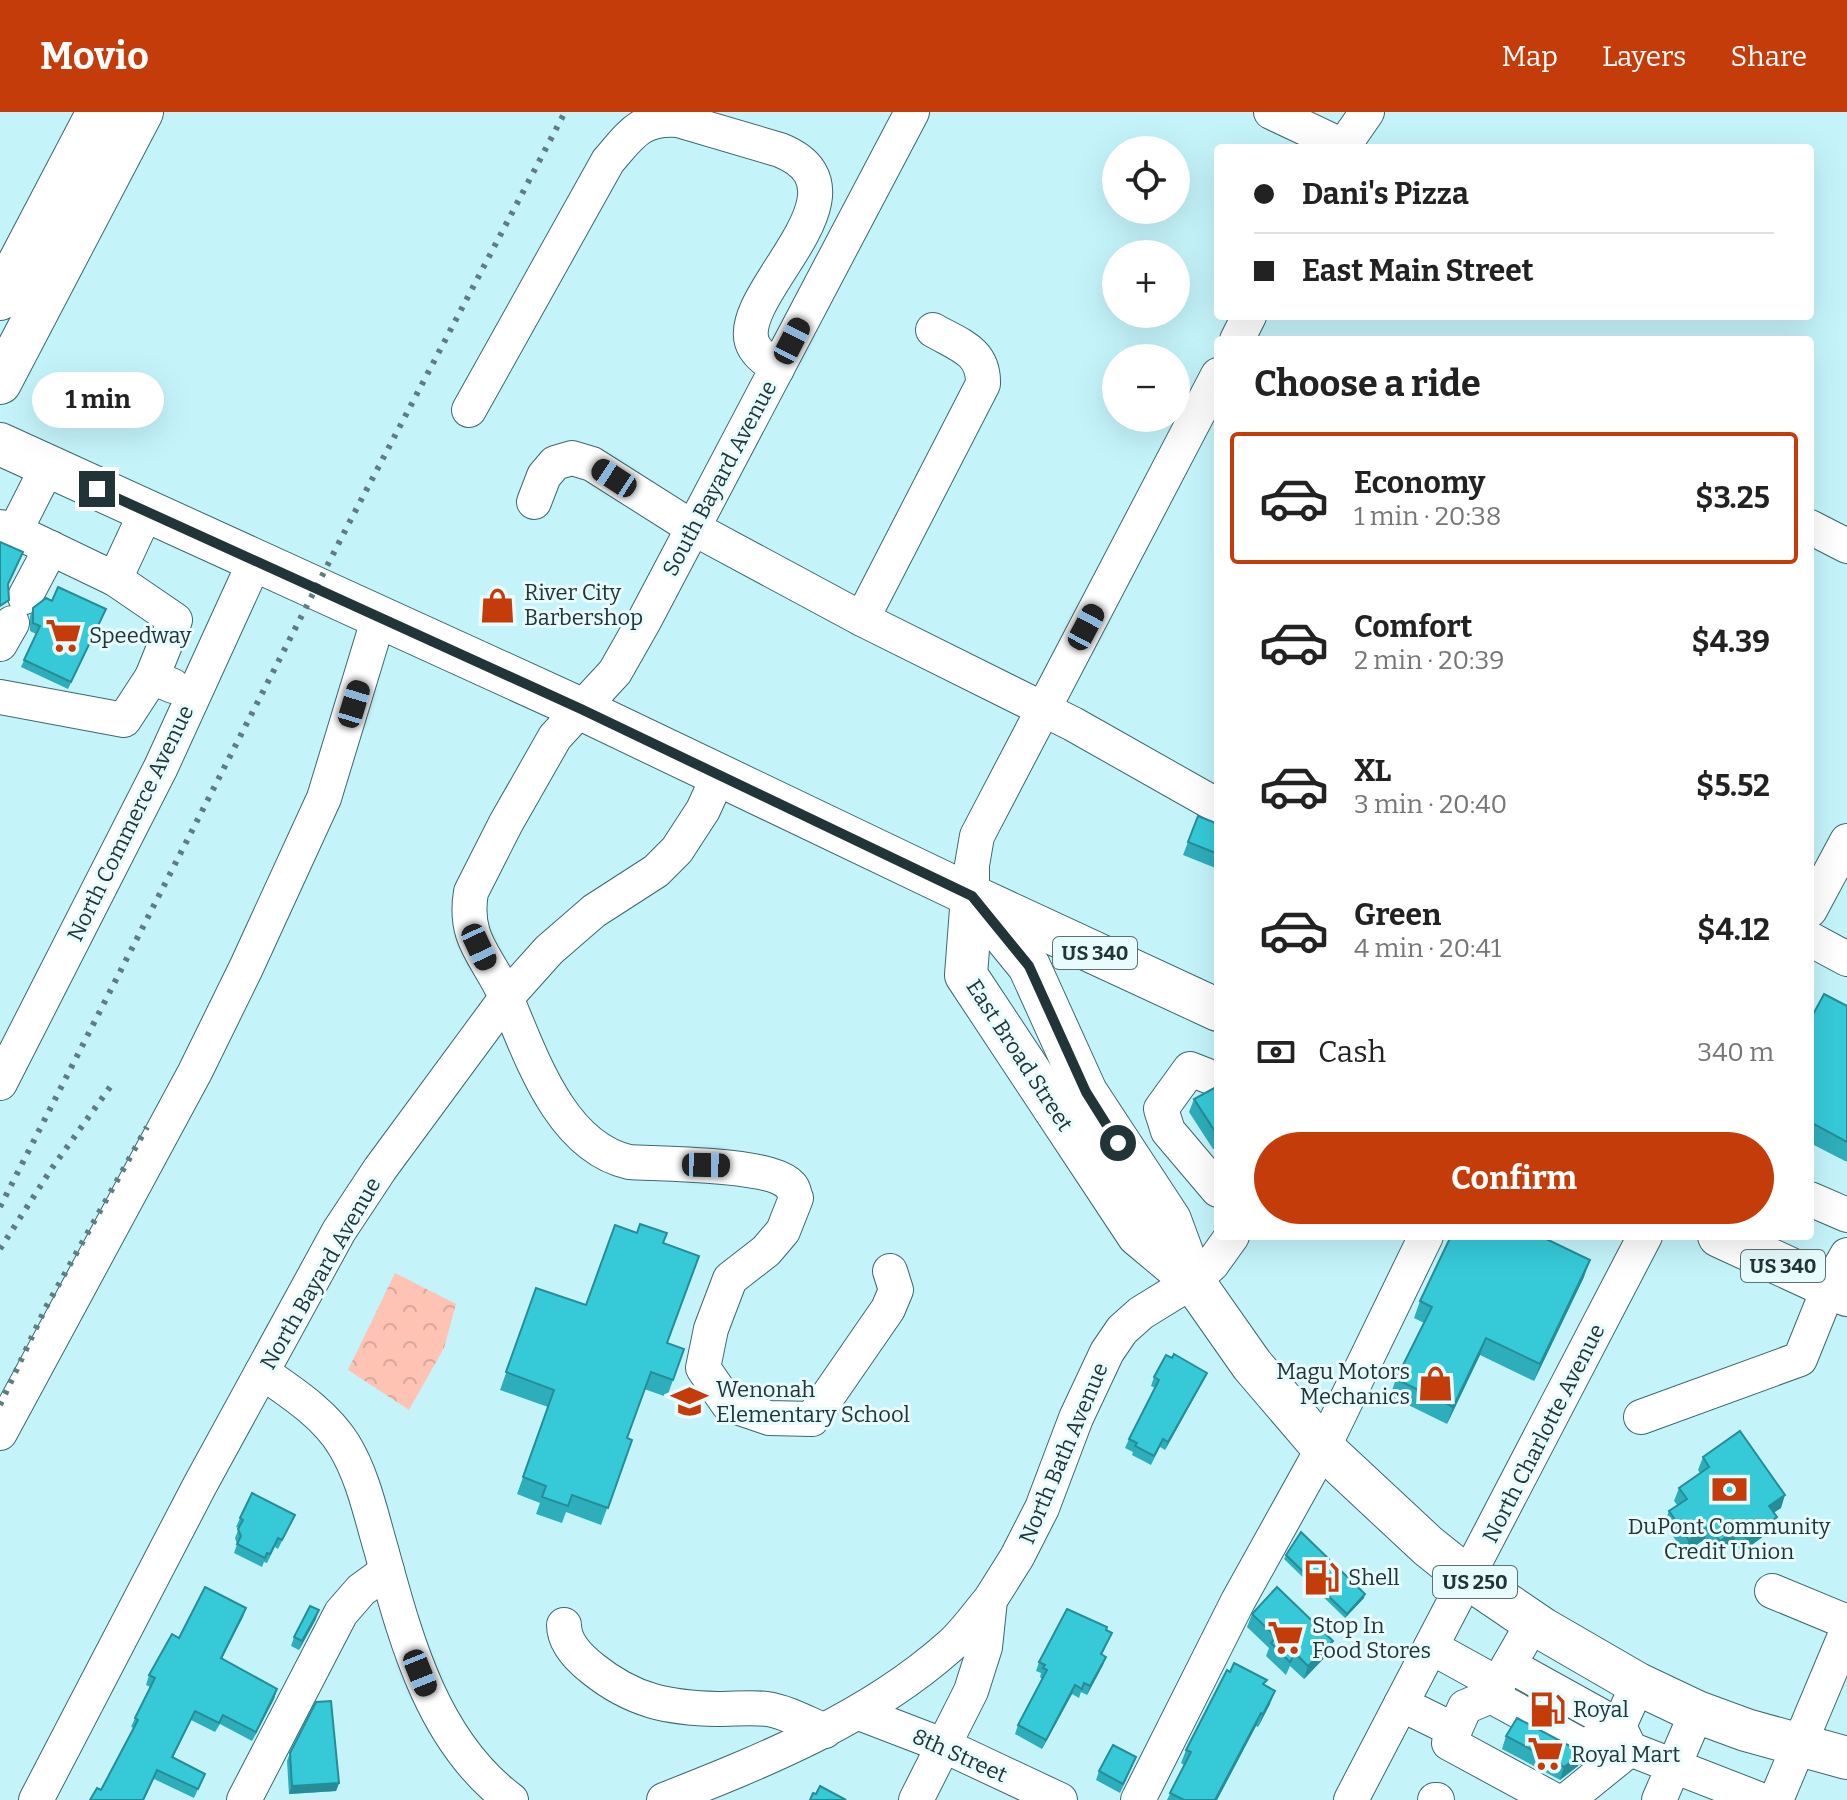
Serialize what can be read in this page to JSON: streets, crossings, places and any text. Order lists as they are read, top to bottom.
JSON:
{
  "streets": {
    "main road": ["US 340", "East Broad Street", "US 250"],
    "street": [
      "South Bayard Avenue",
      "North Commerce Avenue",
      "North Bayard Avenue",
      "North Charlotte Avenue",
      "North Bath Avenue",
      "8th Street"
    ]
  },
  "crossings": [
    ["South Bayard Avenue", "North Bayard Avenue"],
    ["South Bayard Avenue", "US 250"],
    ["North Commerce Avenue", "US 250"],
    ["US 340", "East Broad Street"],
    ["US 340", "US 250"],
    ["East Broad Street", "North Charlotte Avenue"],
    ["East Broad Street", "North Bath Avenue"],
    ["East Broad Street", "US 250"],
    ["North Bayard Avenue", "US 250"],
    ["North Bath Avenue", "8th Street"]
  ],
  "places": {
    "shop": ["River City Barbershop", "Magu Motors Mechanics"],
    "supermarket": ["Speedway", "Stop In Food Stores", "Royal Mart"],
    "school or university": ["Wenonah Elementary School"],
    "bank": ["DuPont Community Credit Union"],
    "fuel station": ["Shell", "Royal"]
  },
  "page": {
    "header": "Movio",
    "nav": ["Map", "Layers", "Share"],
    "map_buttons": ["+", "−"],
    "banner": ["Dani's Pizza", "East Main Street"],
    "heading": "Choose a ride",
    "bubble": "1 min",
    "list": [
      {
        "name": "Economy",
        "note": "1 min · 20:38",
        "value": "$3.25"
      },
      {
        "name": "Comfort",
        "note": "2 min · 20:39",
        "value": "$4.39"
      },
      {
        "name": "XL",
        "note": "3 min · 20:40",
        "value": "$5.52"
      },
      {
        "name": "Green",
        "note": "4 min · 20:41",
        "value": "$4.12"
      }
    ],
    "pay": ["Cash", "340 m"],
    "buttons": "Confirm"
  }
}
